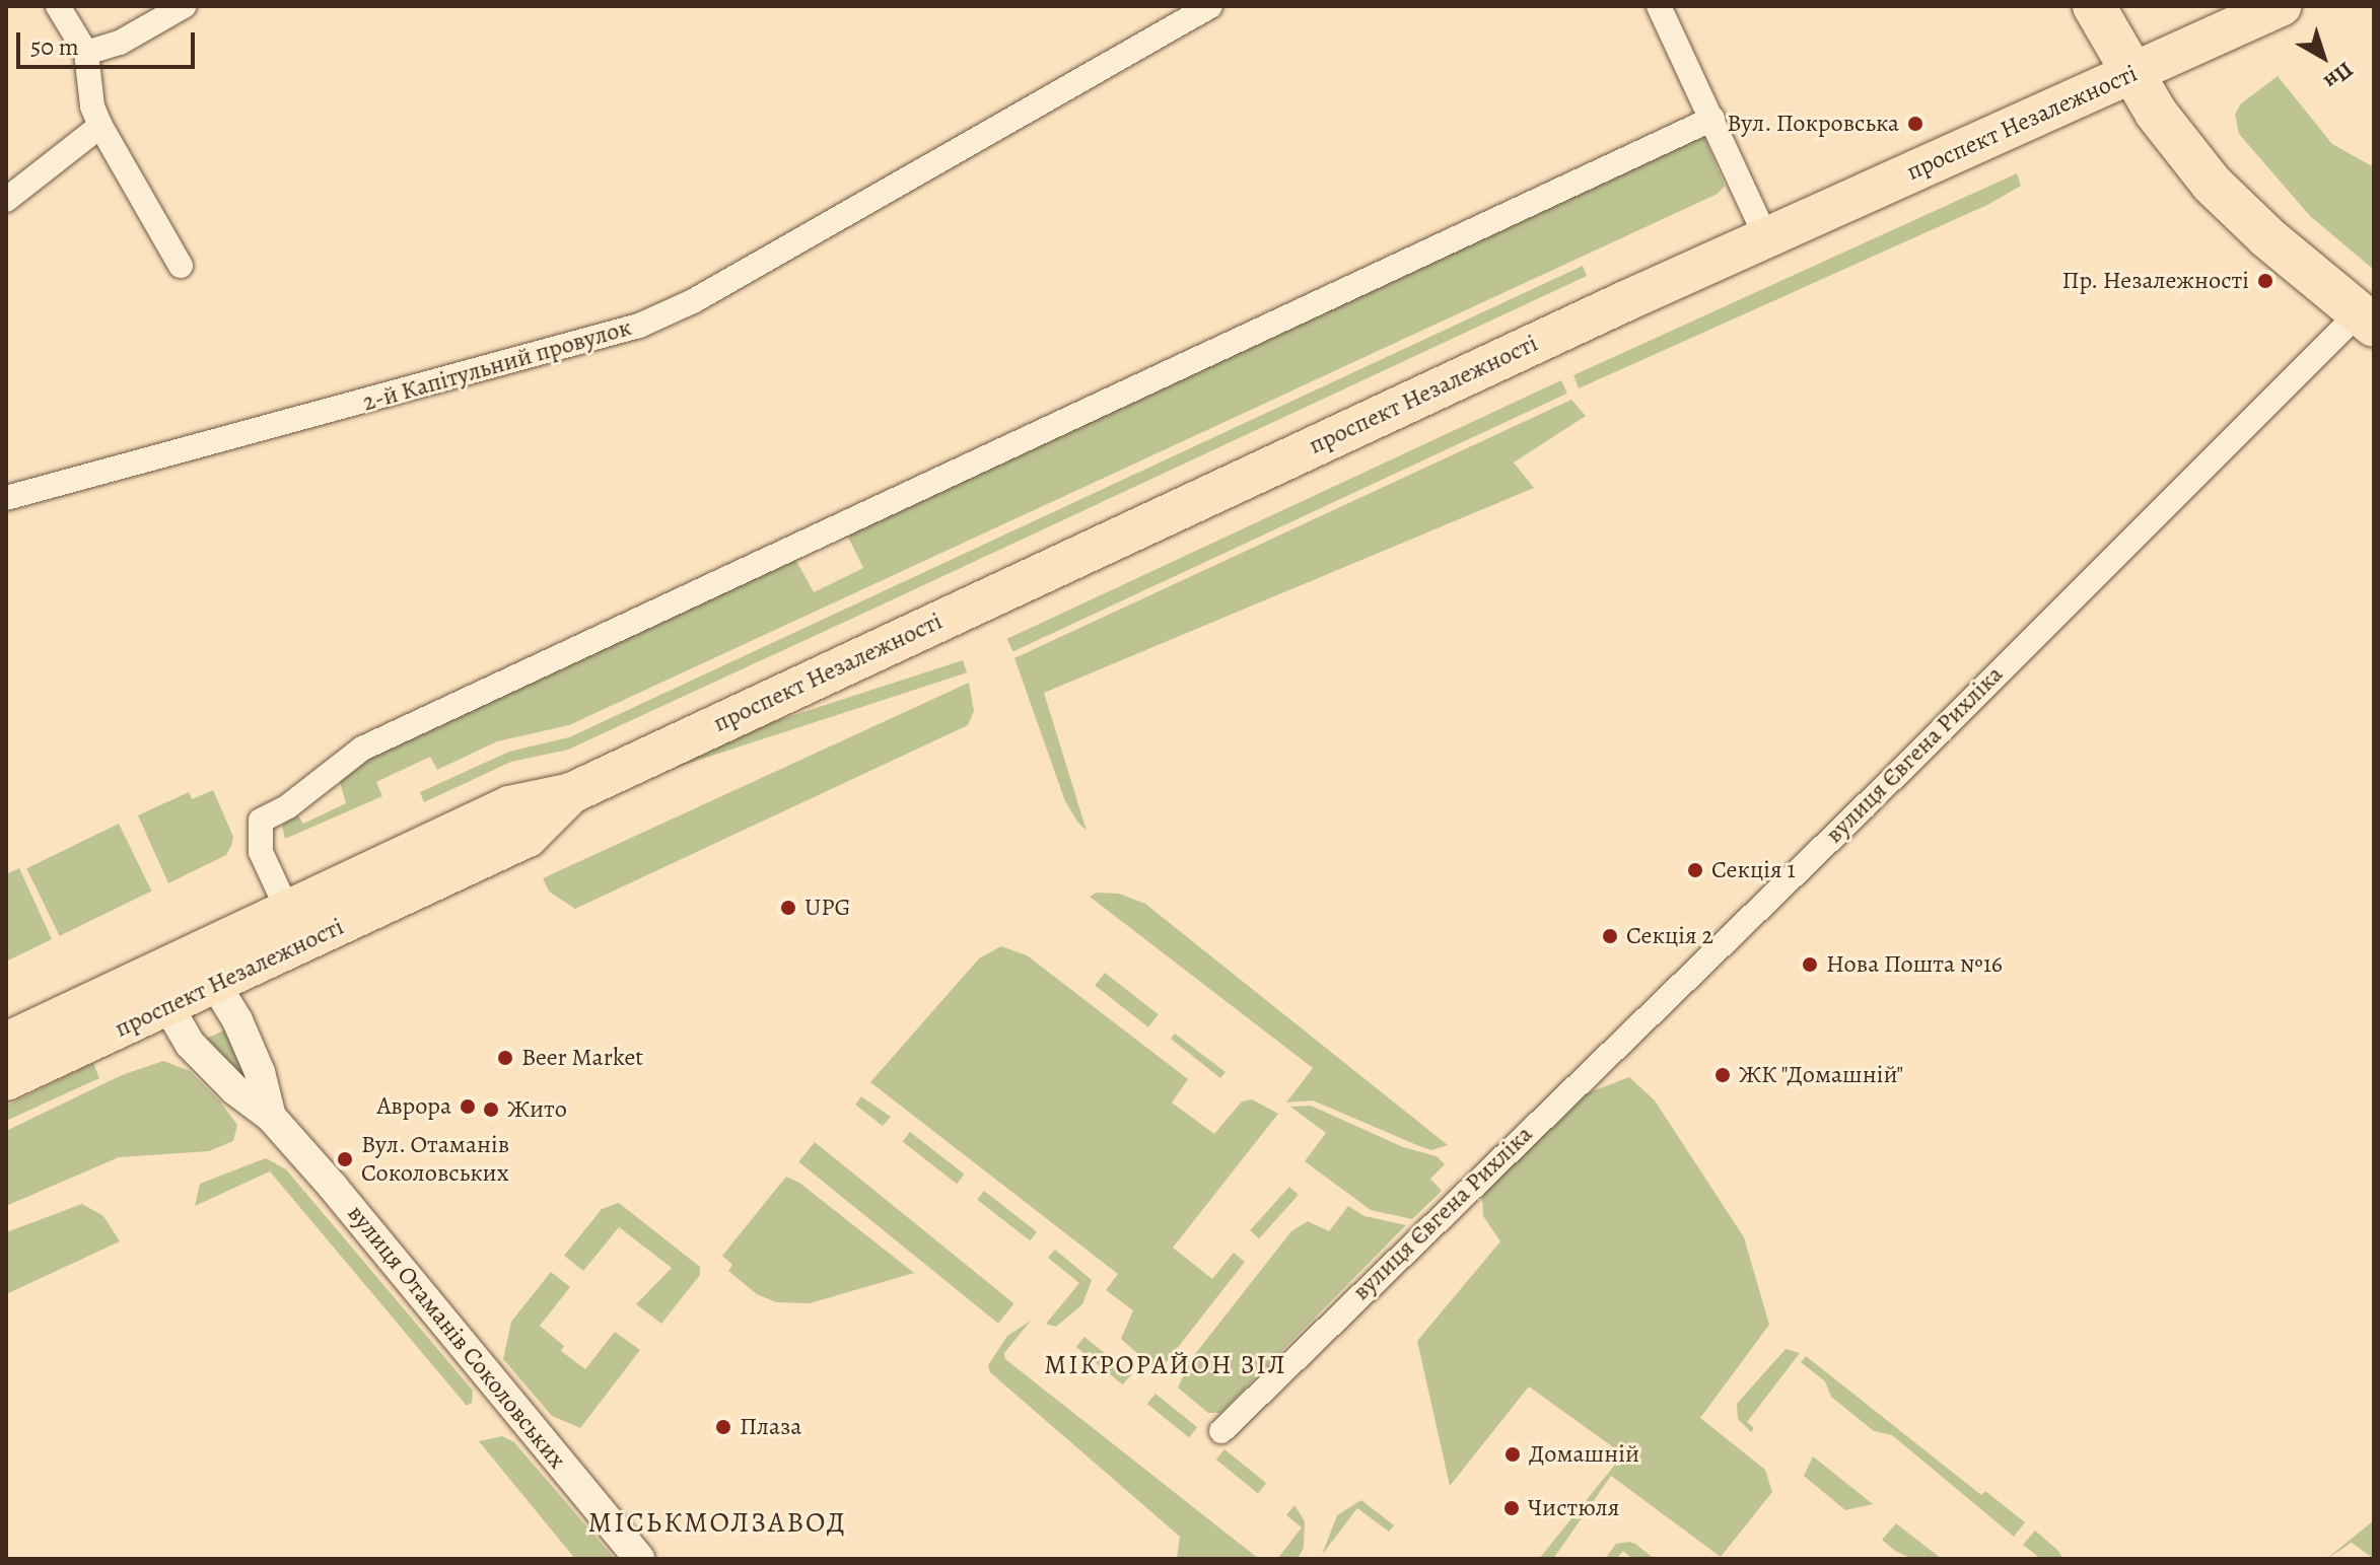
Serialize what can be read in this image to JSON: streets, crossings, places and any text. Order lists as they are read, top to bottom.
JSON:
{
  "streets": {
    "main road": ["проспект Незалежності"],
    "street": ["2-й Капітульний провулок", "вулиця Євгена Рихліка", "вулиця Отаманів Соколовських"]
  },
  "crossings": [
    ["проспект Незалежності", "вулиця Отаманів Соколовських"]
  ],
  "districts": ["МІКРОРАЙОН ЗІЛ", "МІСЬКМОЛЗАВОД"],
  "places": [
    "Вул. Покровська",
    "Пр. Незалежності",
    "Секція 1",
    "UPG",
    "Секція 2",
    "Нова Пошта №16",
    "Beer Market",
    "ЖК \"Домашній\"",
    "Аврора",
    "Жито",
    "Вул. Отаманів Соколовських",
    "Плаза",
    "Домашній",
    "Чистюля"
  ],
  "scale_bar": "50 m",
  "north": "bottom right"
}
